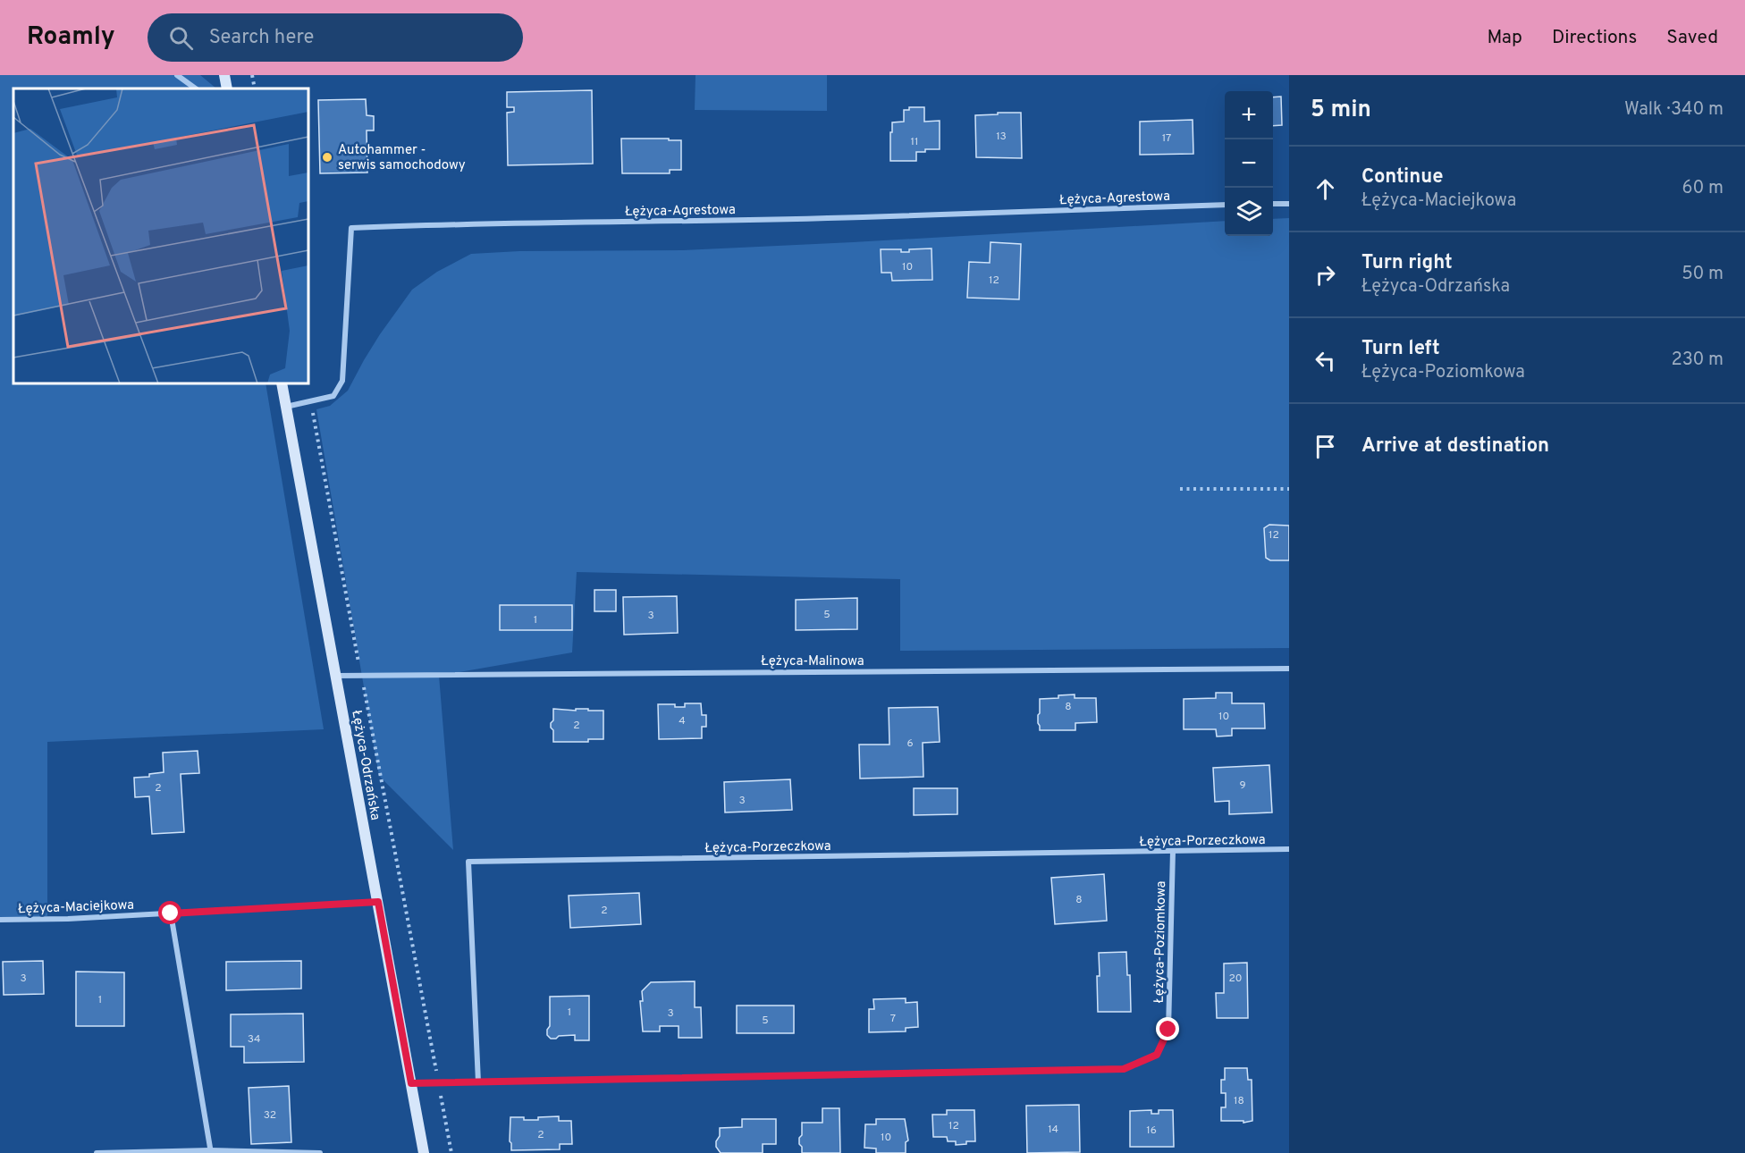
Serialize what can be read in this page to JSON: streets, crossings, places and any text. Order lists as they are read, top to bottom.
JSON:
{
  "streets": {
    "main road": ["Łężyca-Odrzańska"],
    "street": [
      "Łężyca-Agrestowa",
      "Łężyca-Malinowa",
      "Łężyca-Porzeczkowa",
      "Łężyca-Maciejkowa",
      "Łężyca-Poziomkowa"
    ]
  },
  "crossings": [
    ["Łężyca-Agrestowa", "Łężyca-Odrzańska"],
    ["Łężyca-Malinowa", "Łężyca-Odrzańska"],
    ["Łężyca-Odrzańska", "Łężyca-Maciejkowa"],
    ["Łężyca-Odrzańska", "Łężyca-Poziomkowa"],
    ["Łężyca-Porzeczkowa", "Łężyca-Poziomkowa"]
  ],
  "places": ["Autohammer - serwis samochodowy"],
  "house_numbers": [
    "13",
    "17",
    "11",
    "10",
    "12",
    "12",
    "5",
    "3",
    "1",
    "8",
    "10",
    "4",
    "2",
    "6",
    "9",
    "2",
    "3",
    "8",
    "2",
    "3",
    "20",
    "1",
    "1",
    "3",
    "7",
    "5",
    "34",
    "18",
    "32",
    "12",
    "14",
    "16",
    "2",
    "10"
  ],
  "page": {
    "header": "Roamly",
    "search": "Search here",
    "nav": ["Map", "Directions", "Saved"],
    "heading": ["5 min", "Walk · 340 m"],
    "map_buttons": ["+", "−"],
    "list": [
      ["Continue", "Łężyca-Maciejkowa", "60 m"],
      ["Turn right", "Łężyca-Odrzańska", "50 m"],
      ["Turn left", "Łężyca-Poziomkowa", "230 m"],
      "Arrive at destination"
    ]
  }
}
